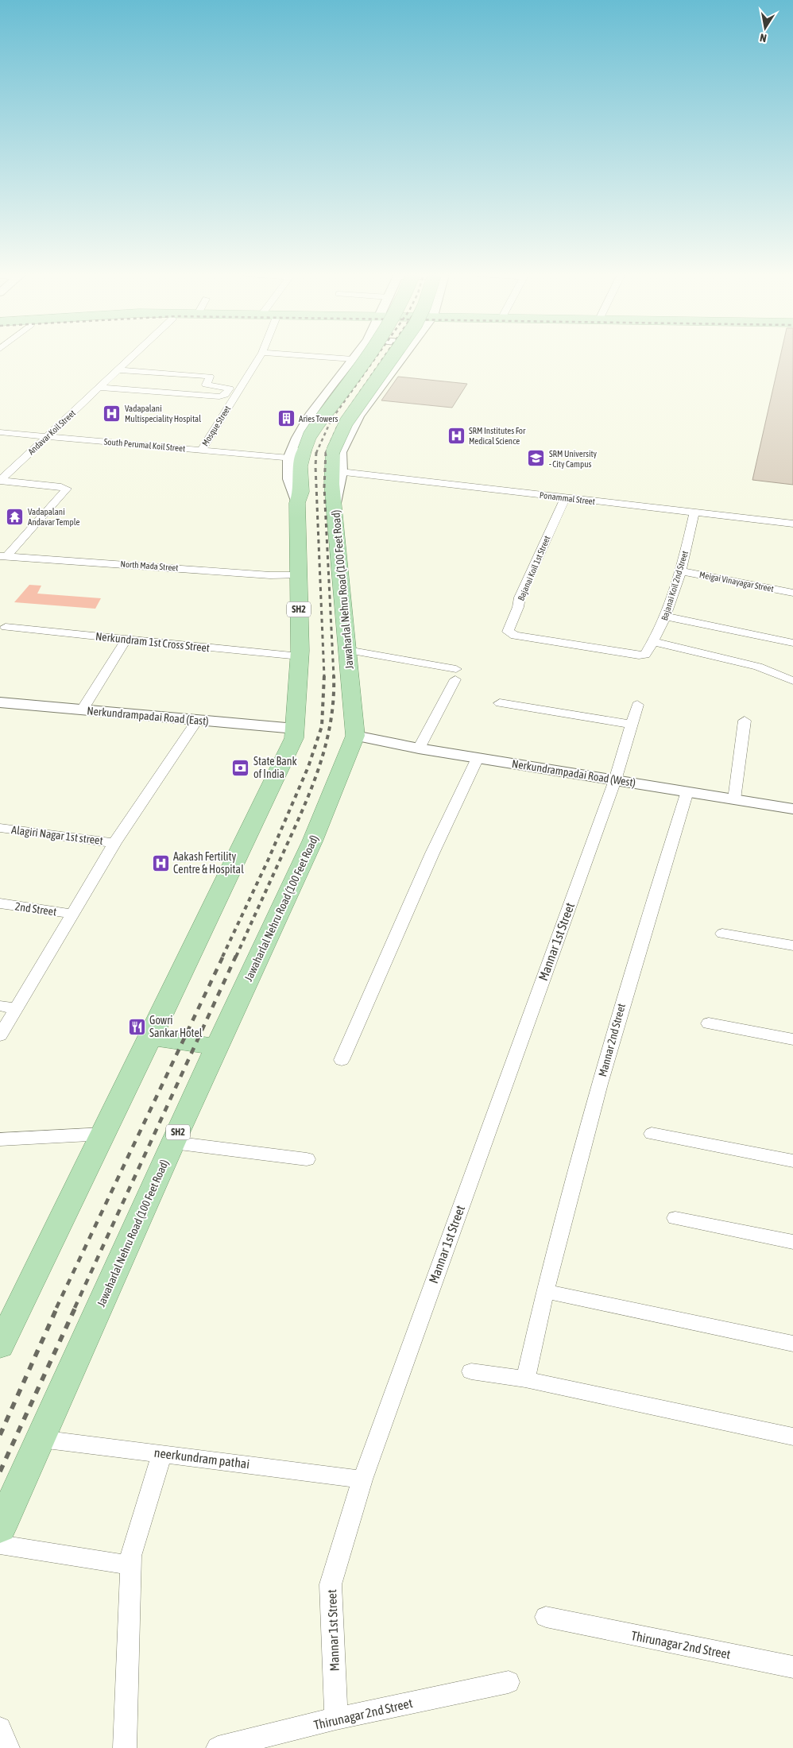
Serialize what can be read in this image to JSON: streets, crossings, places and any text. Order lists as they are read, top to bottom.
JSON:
{
  "streets": {
    "main road": ["Jawaharlal Nehru Road (100 Feet Road)", "SH2"],
    "street": [
      "Mosque Street",
      "Andavar Koil Street",
      "South Perumal Koil Street",
      "Ponammal Street",
      "North Mada Street",
      "Bajanai Koil 1st Street",
      "Meigai Vinayagar Street",
      "Bajanai Koil 2nd Street",
      "Nerkundram 1st Cross Street",
      "Nerkundrampadai Road (East)",
      "Nerkundrampadai Road (West)",
      "Alagiri Nagar 1st street",
      "2nd Street",
      "Mannar 1st Street",
      "Mannar 2nd Street",
      "neerkundram pathai",
      "Thirunagar 2nd Street"
    ]
  },
  "crossings": [
    ["Mosque Street", "South Perumal Koil Street"],
    ["Andavar Koil Street", "South Perumal Koil Street"],
    ["Ponammal Street", "Bajanai Koil 1st Street"],
    ["Ponammal Street", "Bajanai Koil 2nd Street"],
    ["Ponammal Street", "Jawaharlal Nehru Road (100 Feet Road)"],
    ["North Mada Street", "SH2"],
    ["Bajanai Koil 1st Street", "Bajanai Koil 2nd Street"],
    ["Meigai Vinayagar Street", "Bajanai Koil 2nd Street"],
    ["Jawaharlal Nehru Road (100 Feet Road)", "SH2"],
    ["Jawaharlal Nehru Road (100 Feet Road)", "Nerkundrampadai Road (West)"],
    ["Jawaharlal Nehru Road (100 Feet Road)", "neerkundram pathai"],
    ["SH2", "Nerkundram 1st Cross Street"],
    ["SH2", "Nerkundrampadai Road (East)"],
    ["Nerkundrampadai Road (West)", "Mannar 1st Street"],
    ["Nerkundrampadai Road (West)", "Mannar 2nd Street"],
    ["Mannar 1st Street", "neerkundram pathai"],
    ["Mannar 1st Street", "Thirunagar 2nd Street"]
  ],
  "places": {
    "hospital": ["Vadapalani Multispeciality Hospital", "SRM Institutes For Medical Science", "Aakash Fertility Centre & Hospital"],
    "building": ["Aries Towers"],
    "school or university": ["SRM University - City Campus"],
    "temple": ["Vadapalani Andavar Temple"],
    "bank": ["State Bank of India"],
    "restaurant": ["Gowri Sankar Hotel"]
  },
  "north": "bottom"
}
